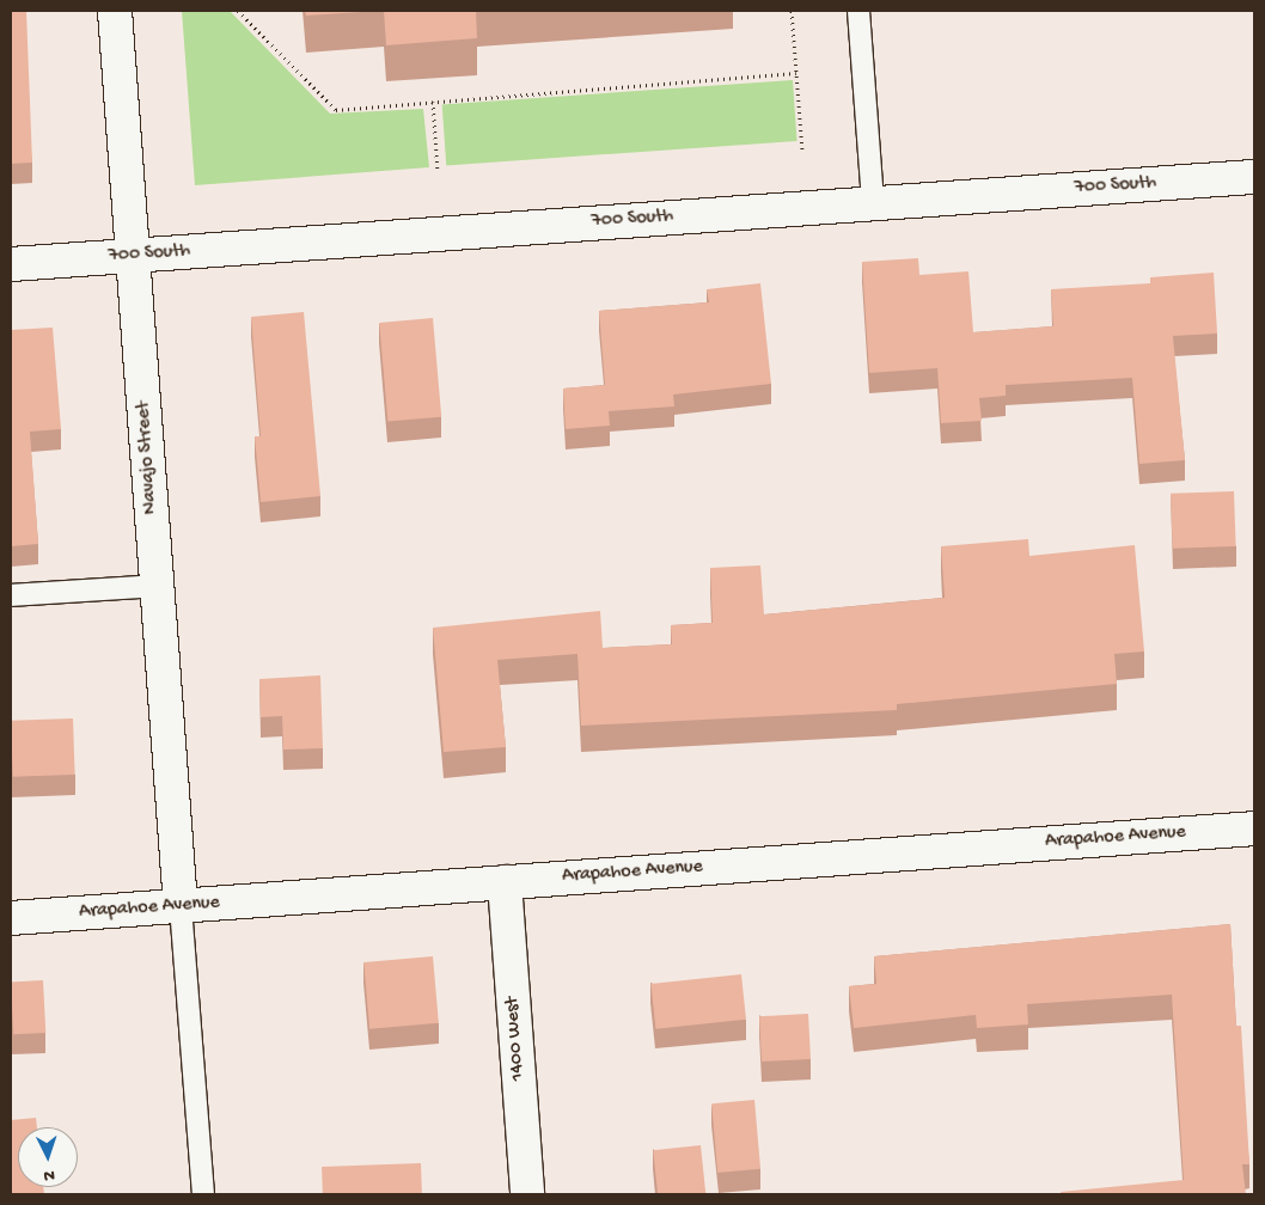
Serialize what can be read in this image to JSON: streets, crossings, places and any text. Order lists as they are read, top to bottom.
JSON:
{
  "streets": {
    "street": [
      "700 South",
      "Navajo Street",
      "Arapahoe Avenue",
      "1400 West"
    ]
  },
  "crossings": [
    ["700 South", "Navajo Street"],
    ["Navajo Street", "Arapahoe Avenue"],
    ["Arapahoe Avenue", "1400 West"]
  ],
  "north": "bottom"
}
